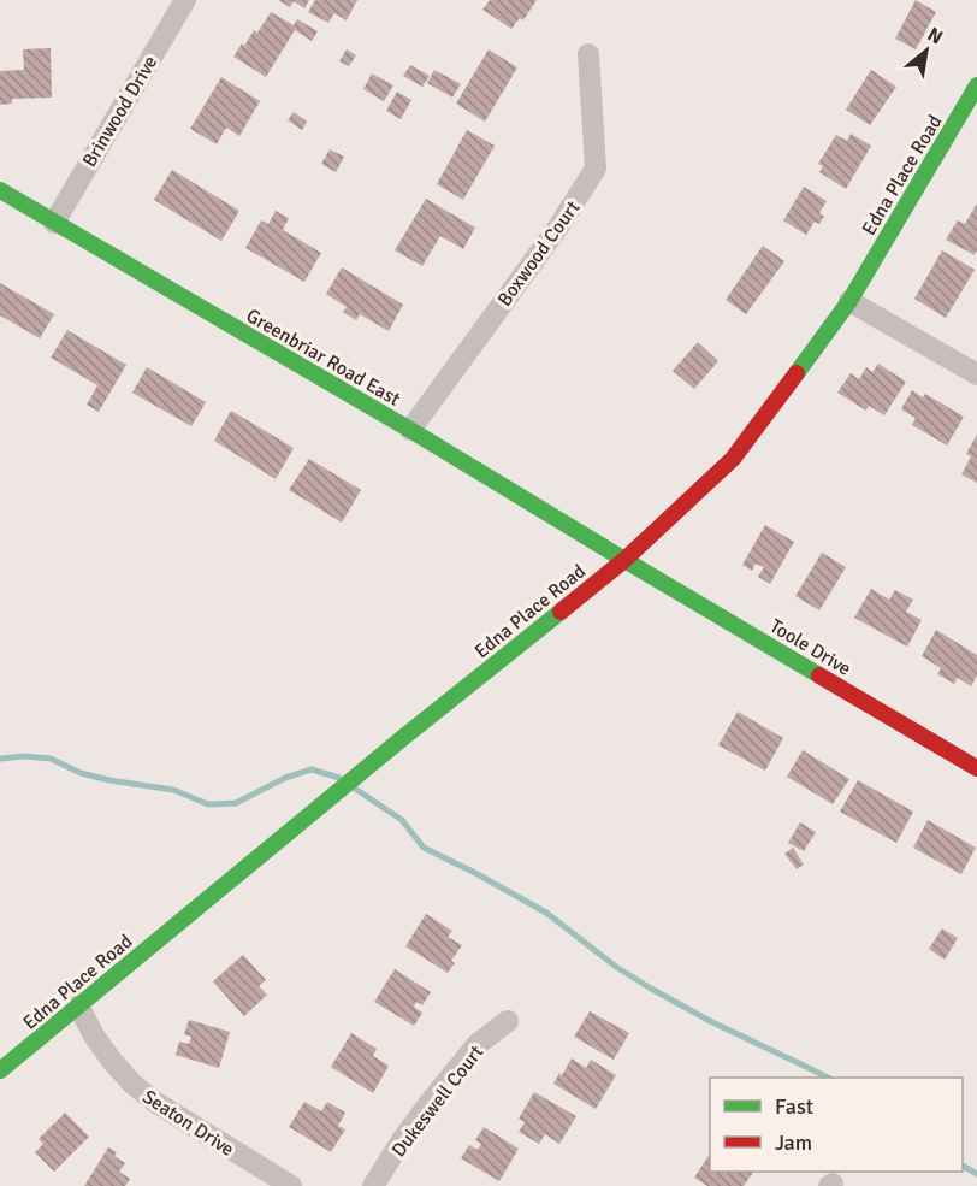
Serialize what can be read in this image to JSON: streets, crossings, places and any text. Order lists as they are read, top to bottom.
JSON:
{
  "streets": {
    "street": [
      "Brinwood Drive",
      "Edna Place Road",
      "Boxwood Court",
      "Greenbriar Road East",
      "Toole Drive",
      "Dukeswell Court",
      "Seaton Drive"
    ]
  },
  "crossings": [
    ["Brinwood Drive", "Greenbriar Road East"],
    ["Edna Place Road", "Greenbriar Road East"],
    ["Edna Place Road", "Toole Drive"],
    ["Edna Place Road", "Seaton Drive"],
    ["Boxwood Court", "Greenbriar Road East"],
    ["Greenbriar Road East", "Toole Drive"]
  ],
  "legend": ["Fast", "Jam"],
  "north": "top right"
}
